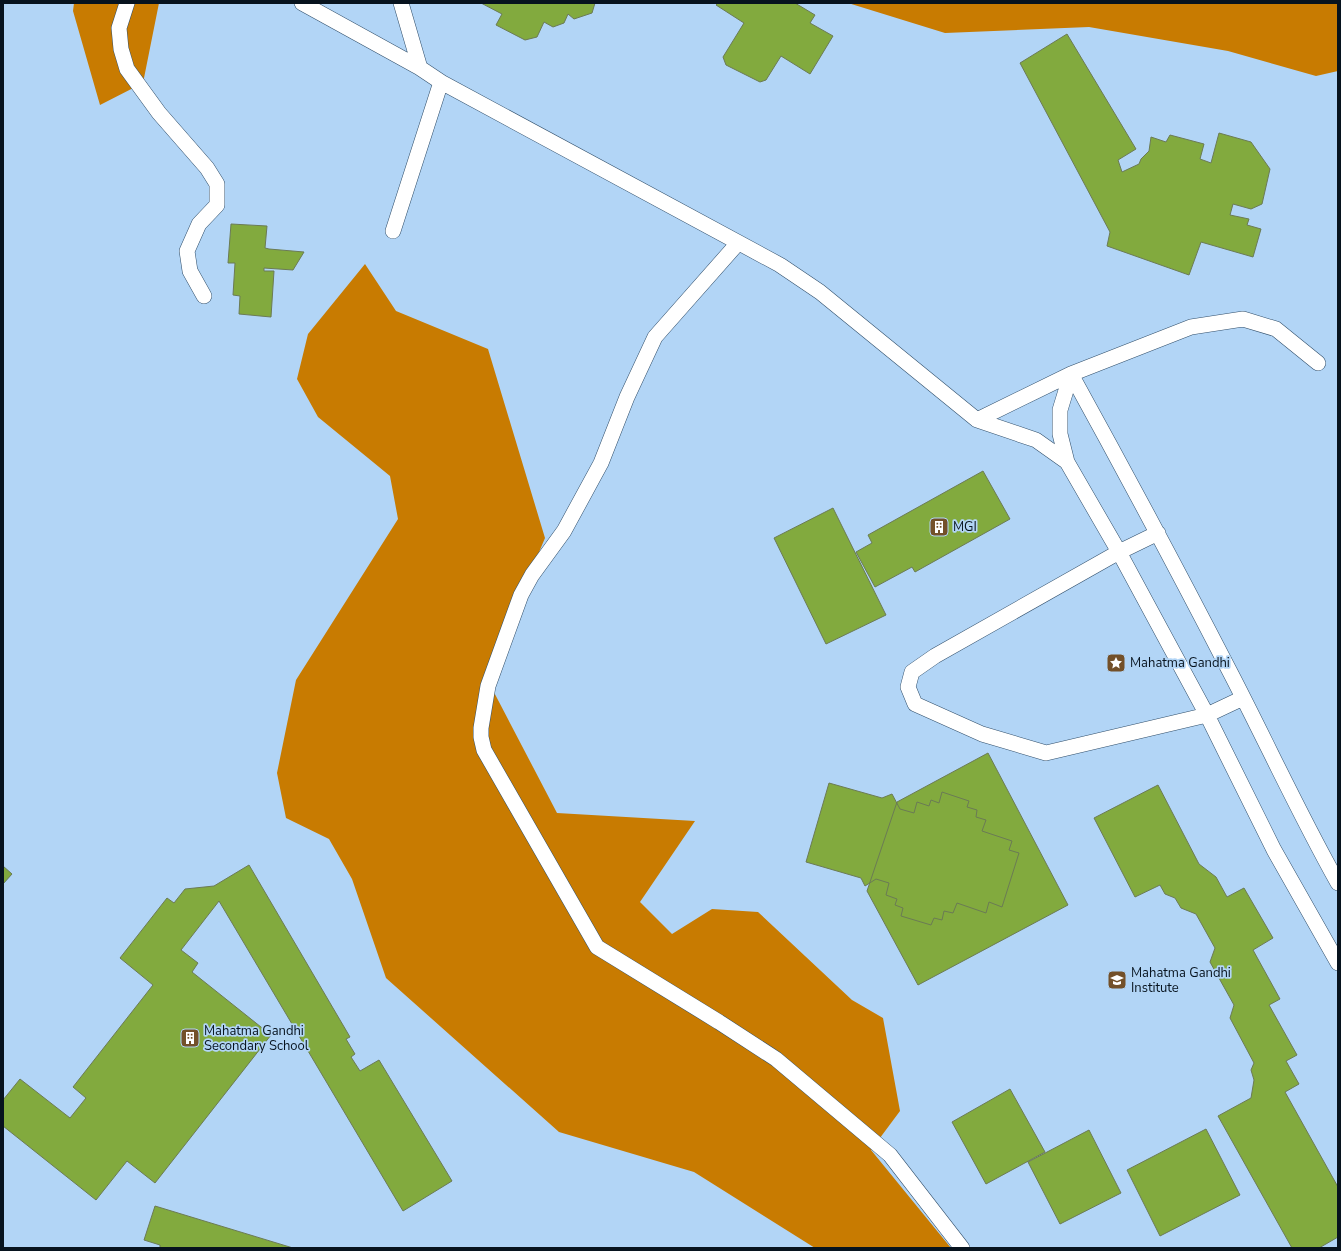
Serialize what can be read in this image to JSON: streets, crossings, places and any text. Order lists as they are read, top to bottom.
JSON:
{
  "places": {
    "building": ["MGI", "Mahatma Gandhi Secondary School"],
    "place": ["Mahatma Gandhi"],
    "school or university": ["Mahatma Gandhi Institute"]
  }
}
